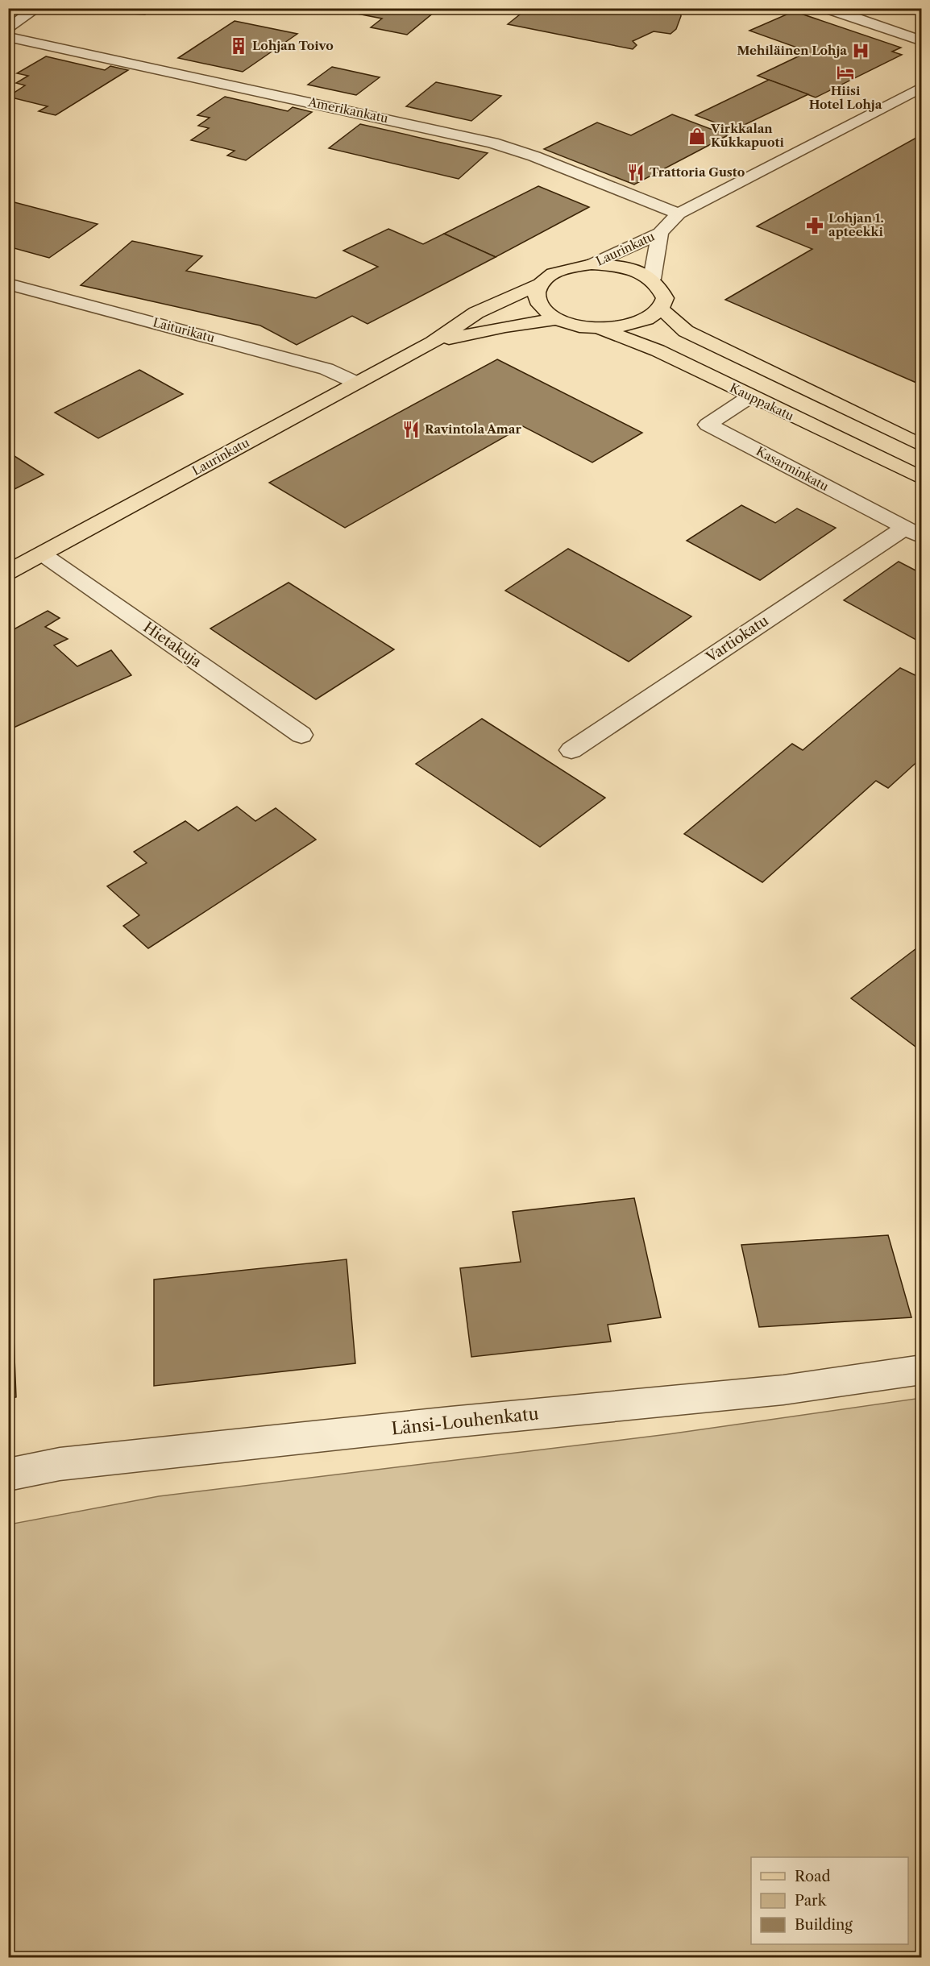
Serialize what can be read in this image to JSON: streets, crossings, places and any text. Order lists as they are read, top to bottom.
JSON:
{
  "streets": {
    "main road": ["Laurinkatu", "Kauppakatu"],
    "street": [
      "Amerikankatu",
      "Laiturikatu",
      "Kasarminkatu",
      "Vartiokatu",
      "Hietakuja",
      "Länsi-Louhenkatu"
    ]
  },
  "crossings": [
    ["Amerikankatu", "Laurinkatu"],
    ["Laurinkatu", "Laiturikatu"],
    ["Laurinkatu", "Hietakuja"],
    ["Kauppakatu", "Kasarminkatu"],
    ["Kasarminkatu", "Vartiokatu"]
  ],
  "places": {
    "building": ["Lohjan Toivo"],
    "hospital": ["Mehiläinen Lohja"],
    "hotel": ["Hiisi Hotel Lohja"],
    "shop": ["Virkkalan Kukkapuoti"],
    "restaurant": ["Trattoria Gusto", "Ravintola Amar"],
    "pharmacy": ["Lohjan 1. apteekki"]
  },
  "legend": ["Road", "Park", "Building"]
}
